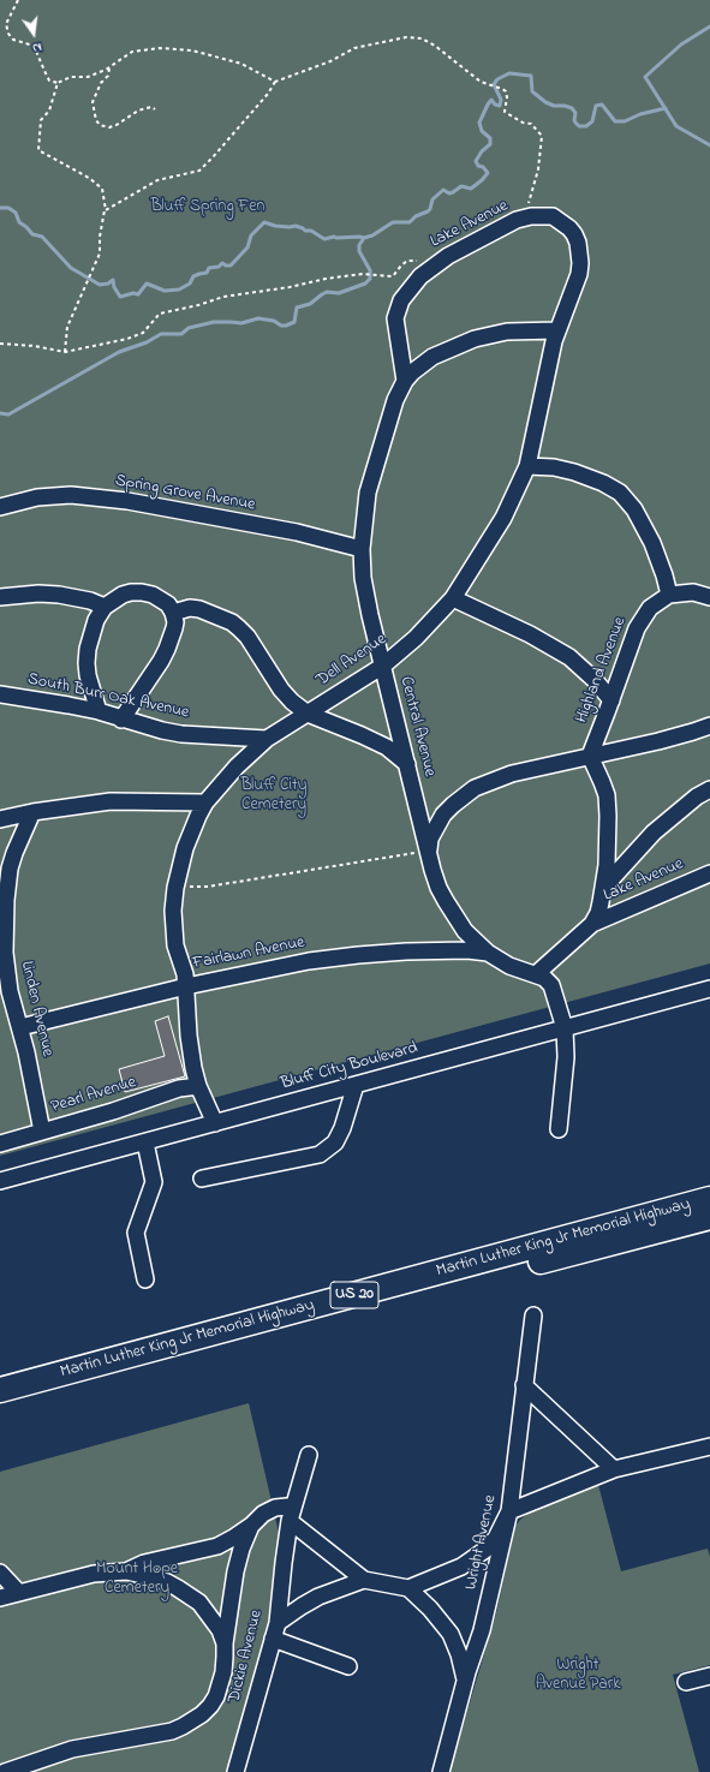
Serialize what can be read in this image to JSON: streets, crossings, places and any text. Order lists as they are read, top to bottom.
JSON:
{
  "streets": {
    "highway": ["Martin Luther King Jr Memorial Highway", "US 20"],
    "street": [
      "Lake Avenue",
      "Spring Grove Avenue",
      "Dell Avenue",
      "Highland Avenue",
      "South Burr Oak Avenue",
      "Central Avenue",
      "Fairlawn Avenue",
      "Linden Avenue",
      "Bluff City Boulevard",
      "Pearl Avenue",
      "Wright Avenue",
      "Dickie Avenue"
    ]
  },
  "crossings": [
    ["Lake Avenue", "Dell Avenue"],
    ["Lake Avenue", "Central Avenue"],
    ["Spring Grove Avenue", "Central Avenue"],
    ["Dell Avenue", "South Burr Oak Avenue"],
    ["Dell Avenue", "Central Avenue"],
    ["Dell Avenue", "Fairlawn Avenue"],
    ["Dell Avenue", "Bluff City Boulevard"],
    ["Dell Avenue", "Pearl Avenue"],
    ["Central Avenue", "Fairlawn Avenue"],
    ["Central Avenue", "Bluff City Boulevard"],
    ["Fairlawn Avenue", "Linden Avenue"],
    ["Linden Avenue", "Pearl Avenue"]
  ],
  "parks": [
    "Bluff Spring Fen",
    "Bluff City Cemetery",
    "Mount Hope Cemetery",
    "Wright Avenue Park"
  ],
  "north": "bottom"
}
